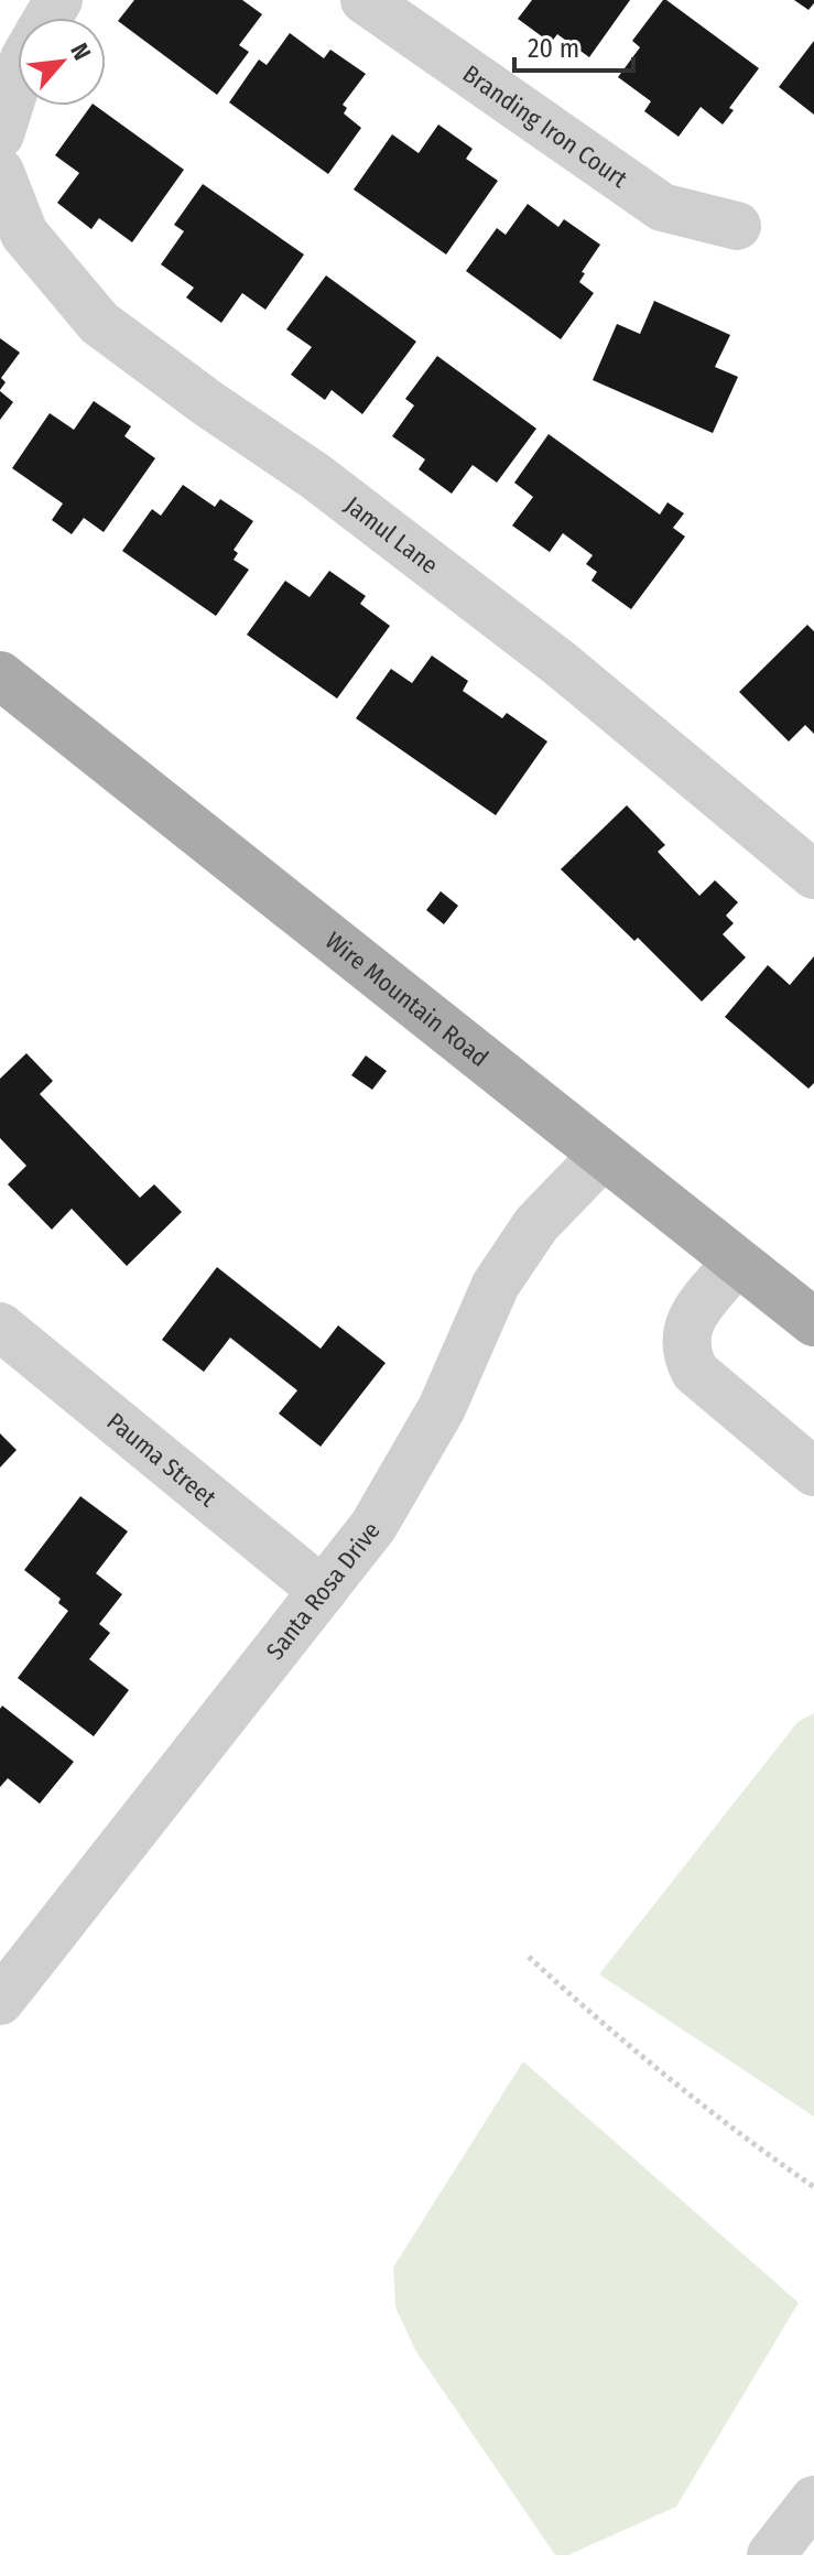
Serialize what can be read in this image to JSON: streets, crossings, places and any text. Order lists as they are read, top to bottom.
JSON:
{
  "streets": {
    "main road": ["Wire Mountain Road"],
    "street": [
      "Branding Iron Court",
      "Jamul Lane",
      "Pauma Street",
      "Santa Rosa Drive"
    ]
  },
  "crossings": [
    ["Wire Mountain Road", "Santa Rosa Drive"],
    ["Pauma Street", "Santa Rosa Drive"]
  ],
  "scale_bar": "20 m",
  "north": "top right"
}
